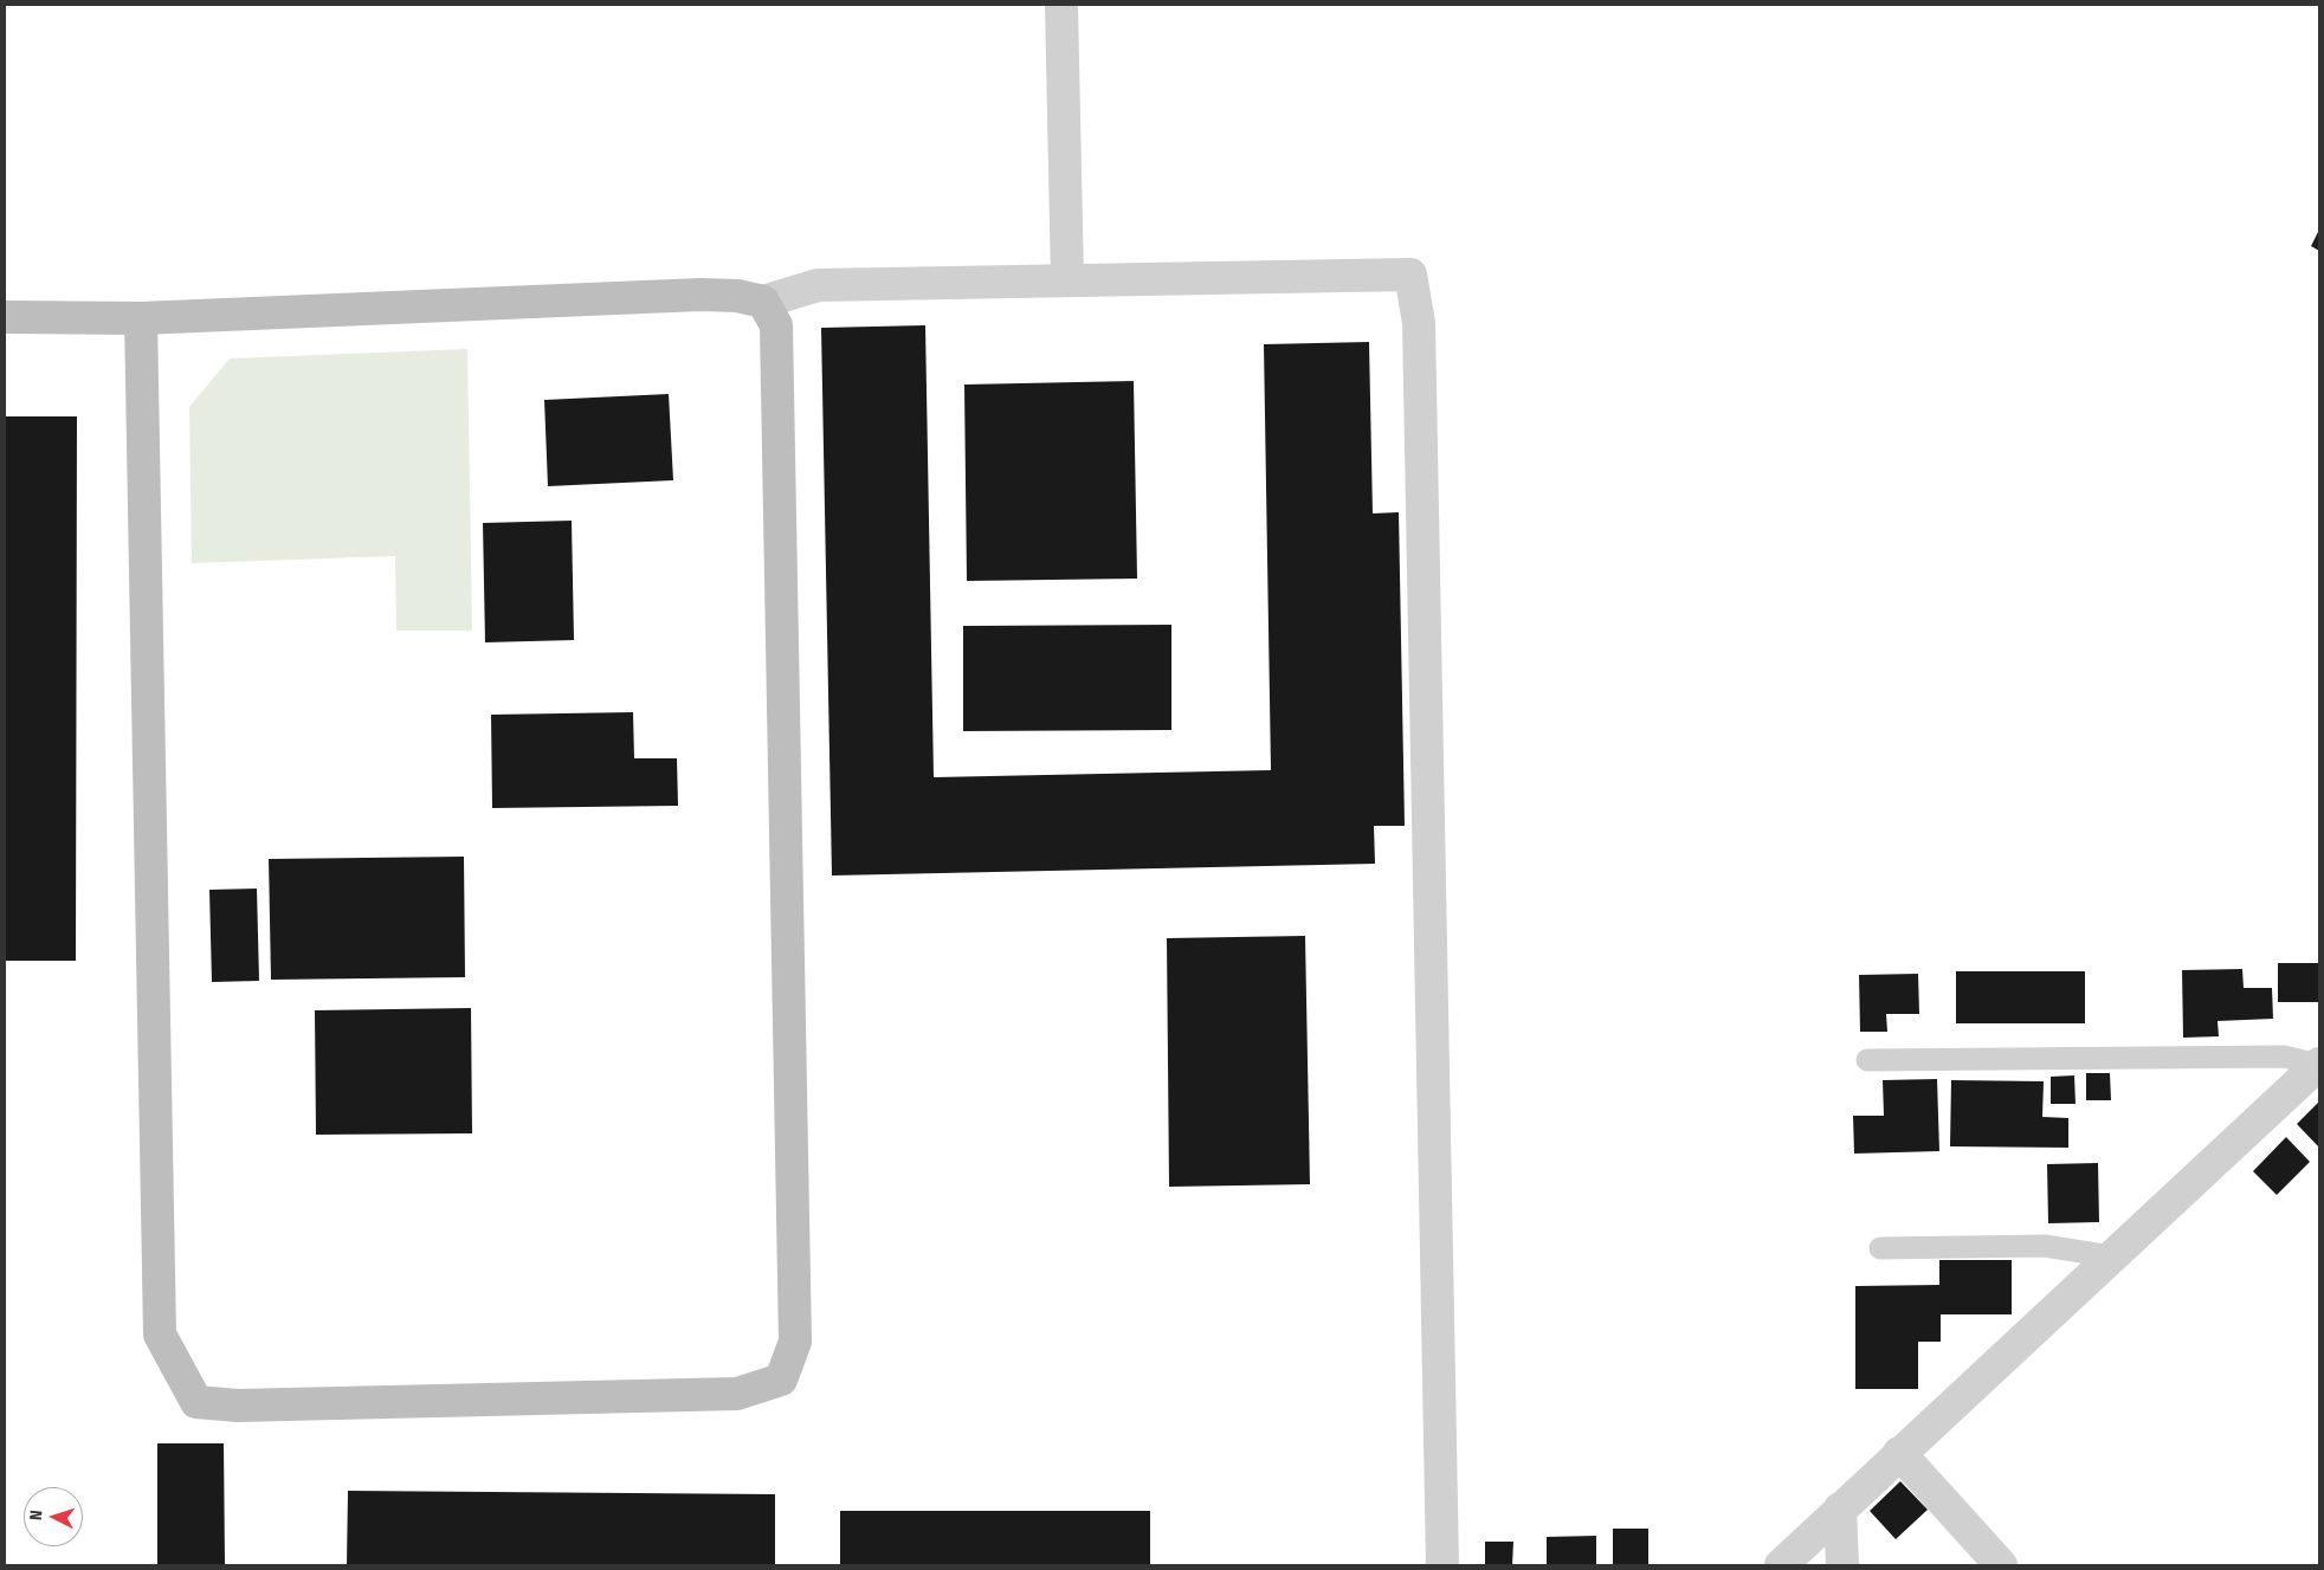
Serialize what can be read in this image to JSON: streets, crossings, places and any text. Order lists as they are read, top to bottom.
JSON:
{
  "north": "left"
}
